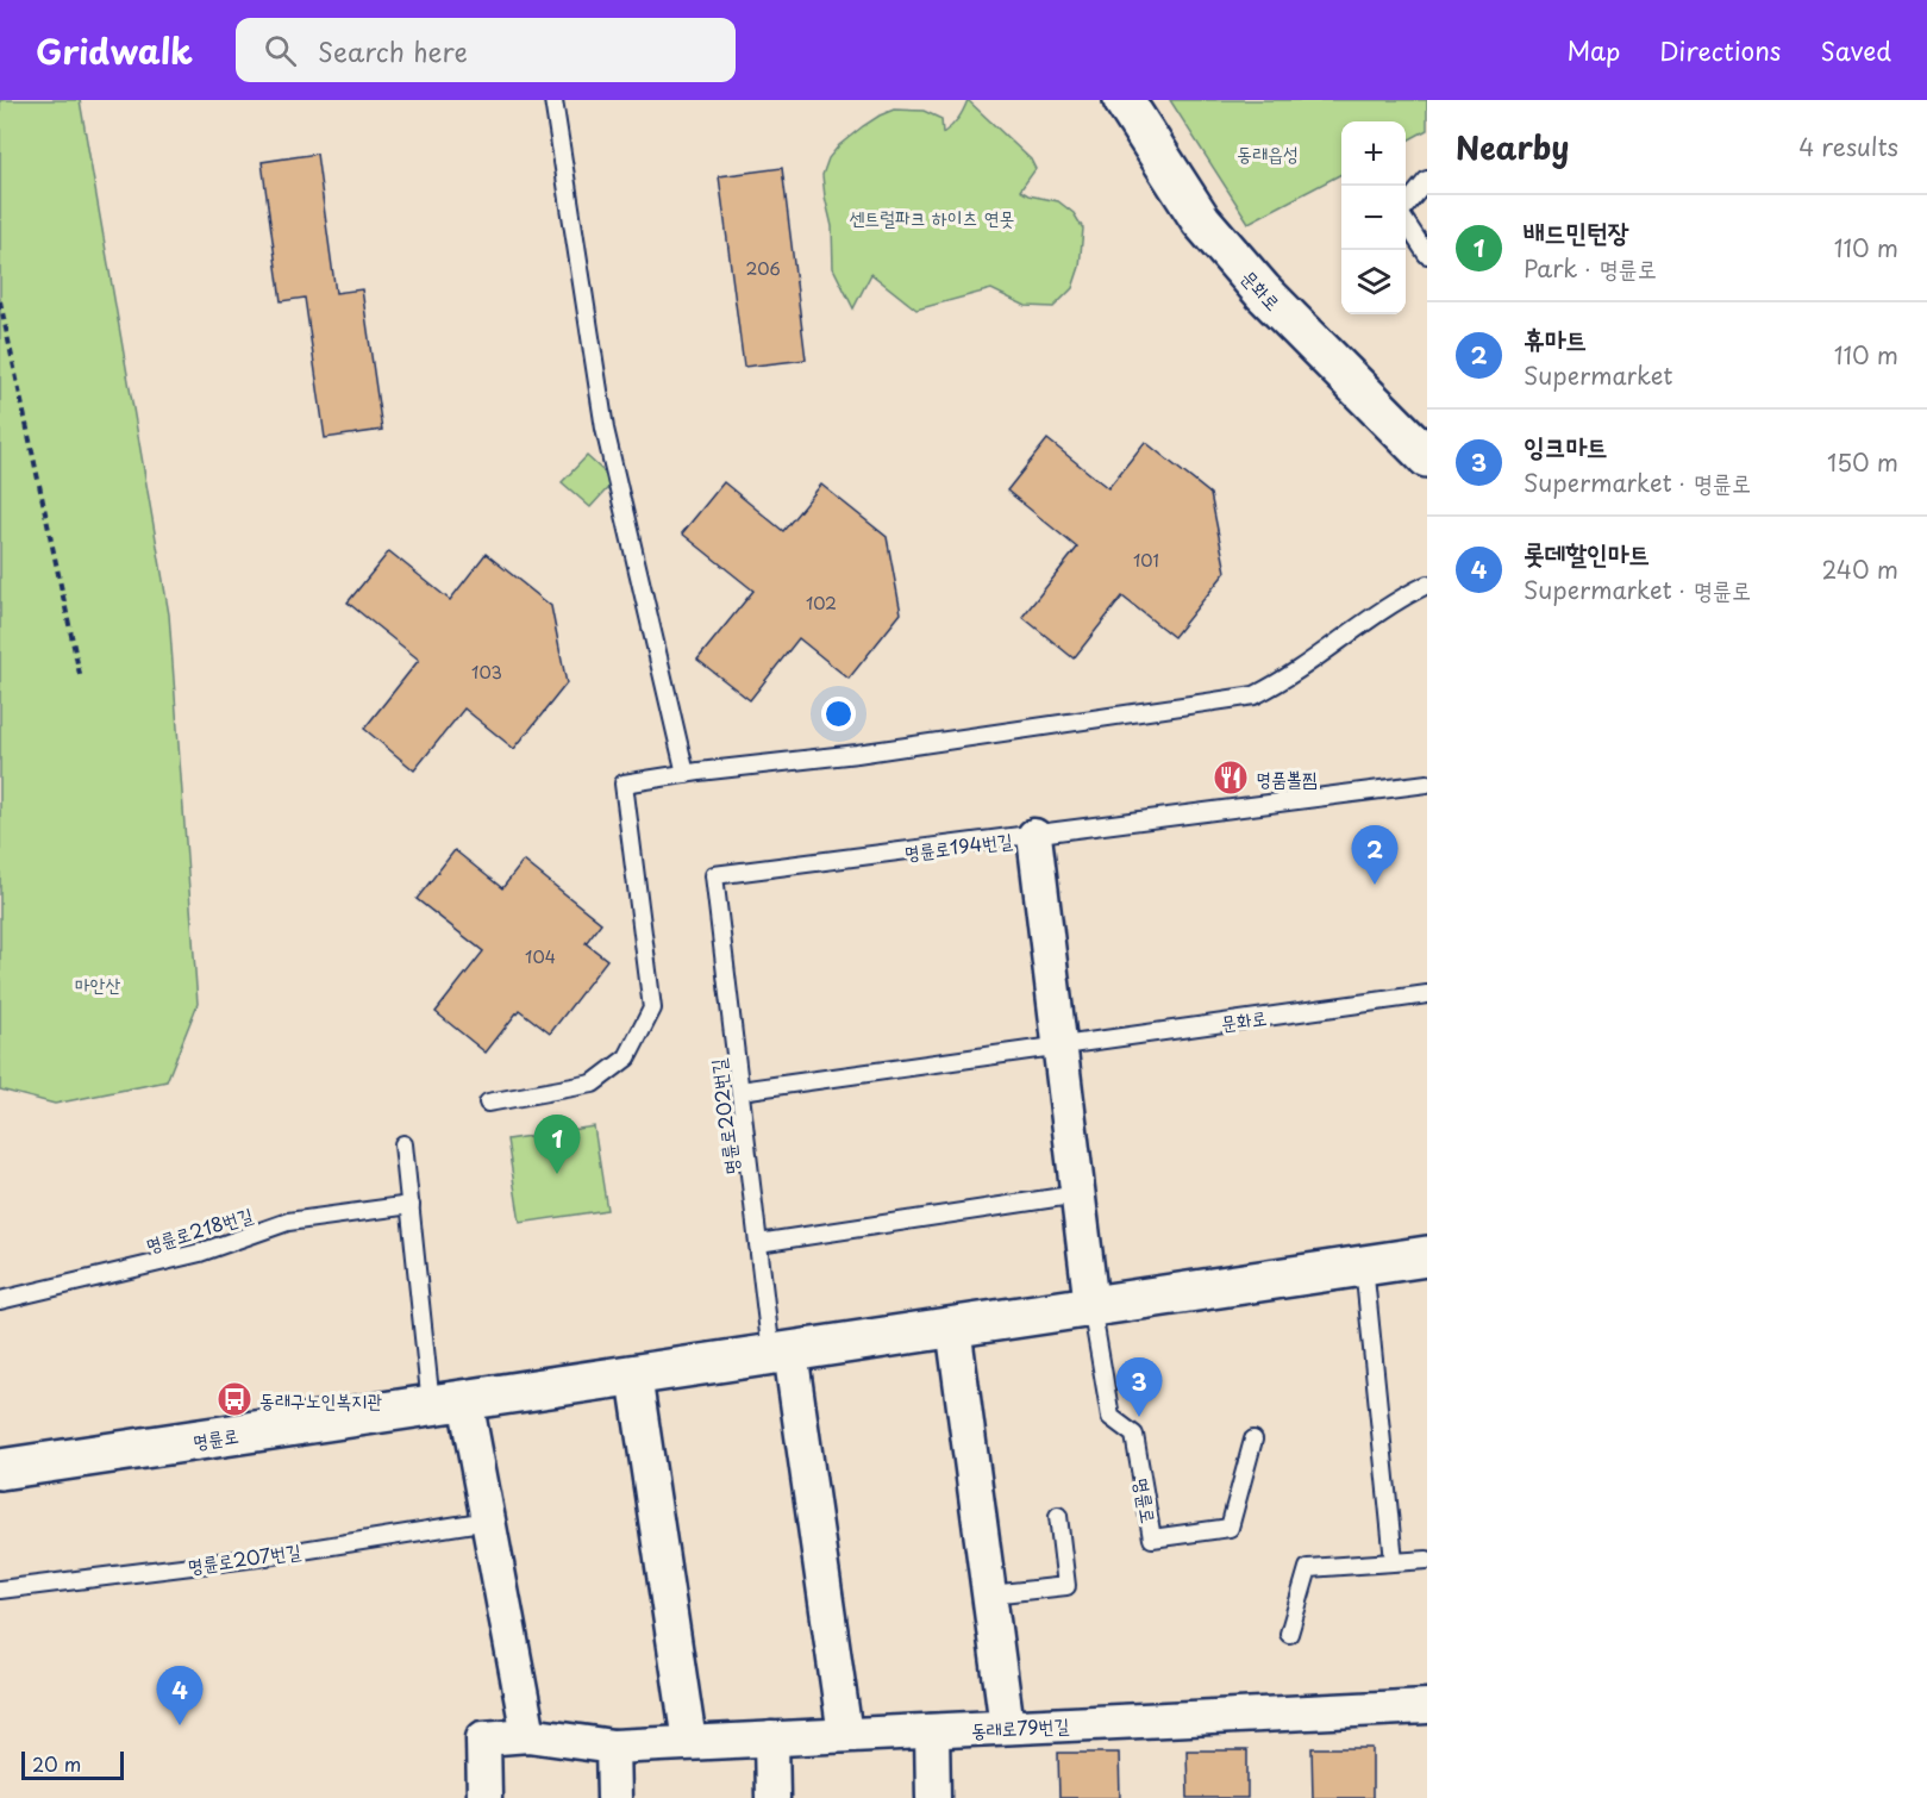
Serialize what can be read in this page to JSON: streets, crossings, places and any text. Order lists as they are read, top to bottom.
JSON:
{
  "streets": {
    "main road": ["문화로", "명륜로"],
    "street": ["명륜로194번길", "동래로79번길"],
    "lane": ["명륜로202번길", "명륜로218번길", "명륜로207번길"]
  },
  "crossings": [
    ["문화로", "명륜로194번길"],
    ["명륜로194번길", "명륜로202번길"],
    ["명륜로194번길", "명륜로"],
    ["명륜로202번길", "명륜로"]
  ],
  "parks": ["동래읍성", "센트럴파크 하이츠 연못", "마안산"],
  "places": {
    "restaurant": ["명품뽈찜"],
    "bus stop": ["동래구노인복지관"]
  },
  "house_numbers": [
    "206",
    "101",
    "102",
    "103",
    "104"
  ],
  "scale_bar": "20 m",
  "page": {
    "header": "Gridwalk",
    "search": "Search here",
    "nav": ["Map", "Directions", "Saved"],
    "heading": ["Nearby", "4 results"],
    "map_buttons": ["+", "−"],
    "list": [
      {
        "mark": "1",
        "name": "배드민턴장",
        "note": "Park · 명륜로",
        "value": "110 m"
      },
      {
        "mark": "2",
        "name": "휴마트",
        "note": "Supermarket",
        "value": "110 m"
      },
      {
        "mark": "3",
        "name": "잉크마트",
        "note": "Supermarket · 명륜로",
        "value": "150 m"
      },
      {
        "mark": "4",
        "name": "롯데할인마트",
        "note": "Supermarket · 명륜로",
        "value": "240 m"
      }
    ],
    "pins": [
      "2",
      "1",
      "3",
      "4"
    ],
    "scale": "20 m"
  }
}
